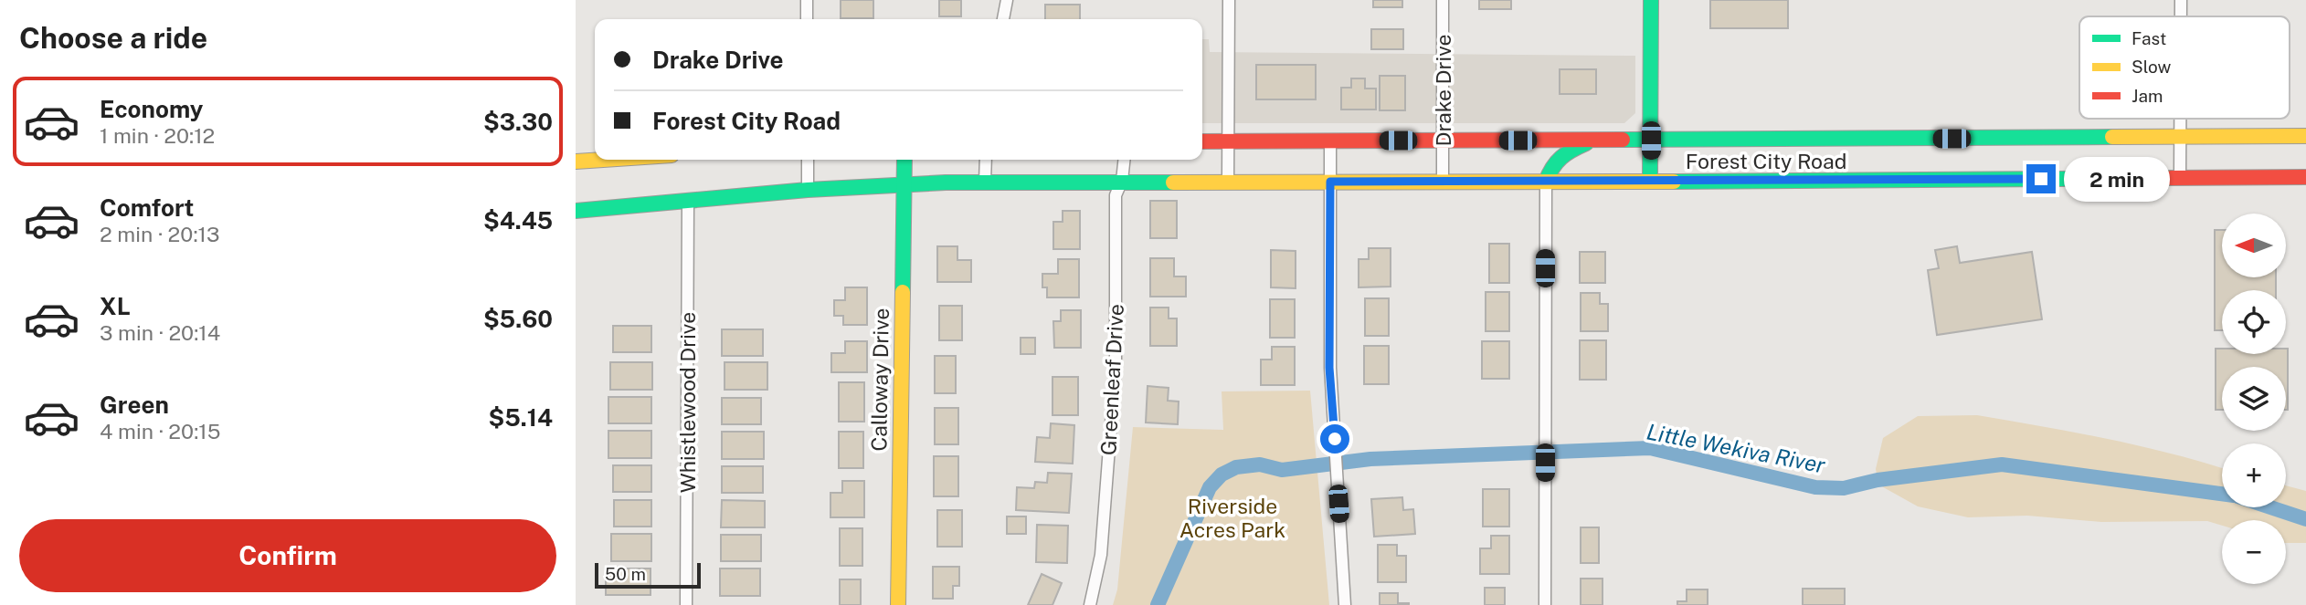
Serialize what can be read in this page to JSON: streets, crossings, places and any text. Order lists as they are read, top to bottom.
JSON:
{
  "streets": {
    "main road": ["Forest City Road", "Calloway Drive"],
    "street": ["Drake Drive", "Greenleaf Drive", "Whistlewood Drive"]
  },
  "crossings": [
    ["Drake Drive", "Forest City Road"],
    ["Forest City Road", "Calloway Drive"],
    ["Forest City Road", "Greenleaf Drive"],
    ["Forest City Road", "Whistlewood Drive"]
  ],
  "water": ["Little Wekiva River"],
  "parks": ["Riverside Acres Park"],
  "legend": ["Fast", "Slow", "Jam"],
  "scale_bar": "50 m",
  "north": "left",
  "page": {
    "heading": "Choose a ride",
    "banner": ["Drake Drive", "Forest City Road"],
    "list": [
      {
        "name": "Economy",
        "note": "1 min · 20:12",
        "value": "$3.30"
      },
      {
        "name": "Comfort",
        "note": "2 min · 20:13",
        "value": "$4.45"
      },
      {
        "name": "XL",
        "note": "3 min · 20:14",
        "value": "$5.60"
      },
      {
        "name": "Green",
        "note": "4 min · 20:15",
        "value": "$5.14"
      }
    ],
    "bubble": "2 min",
    "map_buttons": ["+", "−"],
    "buttons": "Confirm",
    "scale": "50 m"
  }
}
